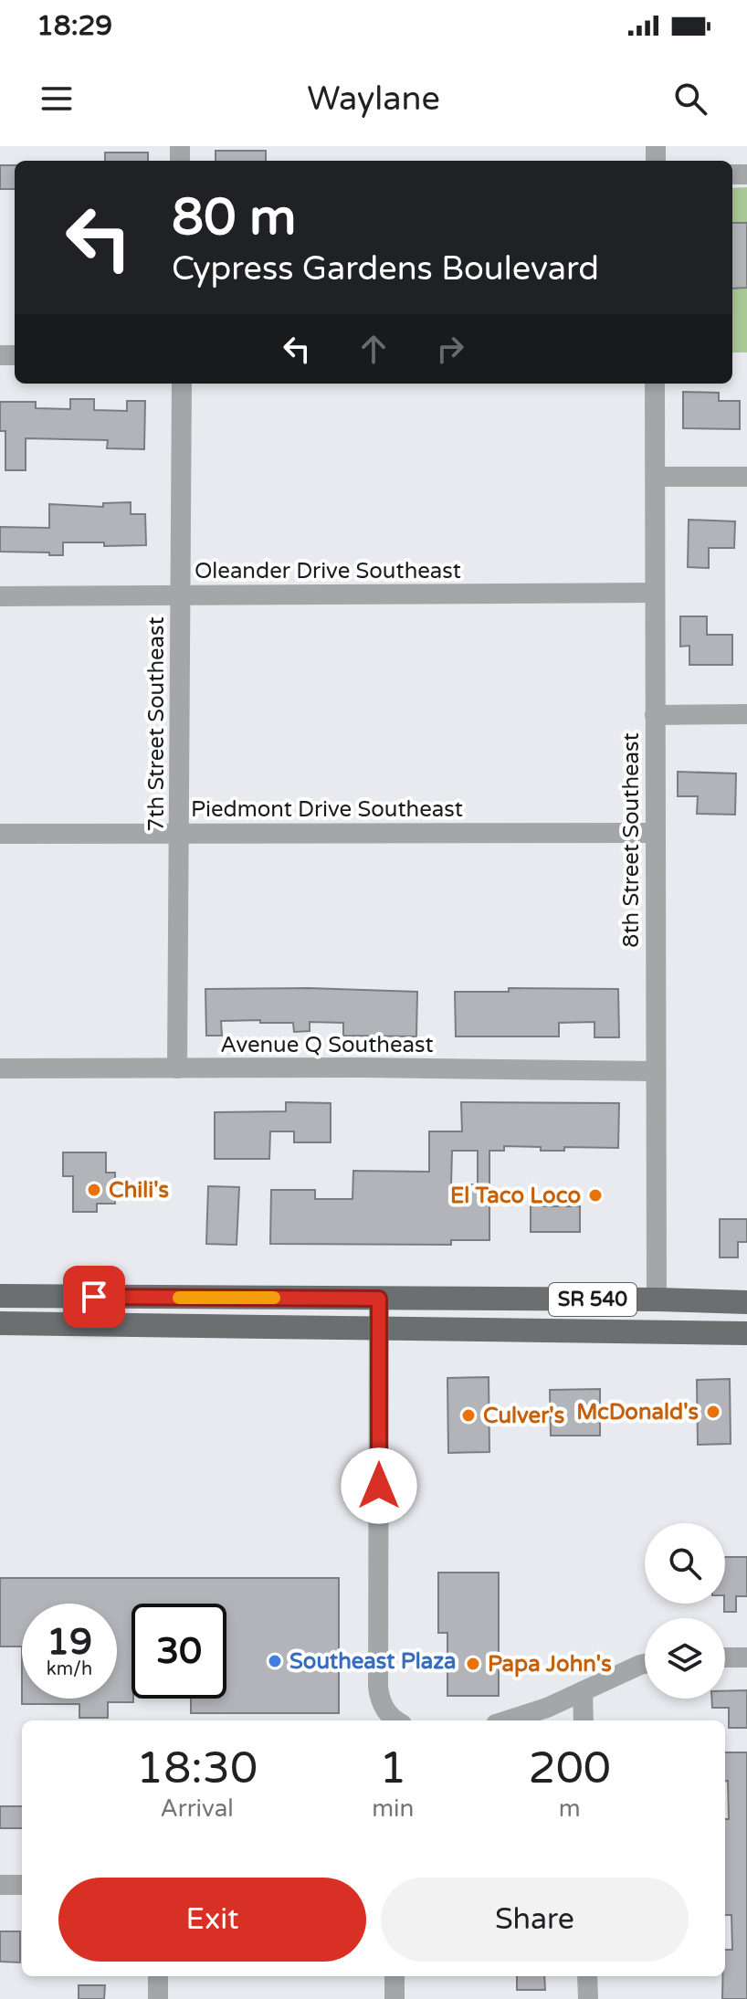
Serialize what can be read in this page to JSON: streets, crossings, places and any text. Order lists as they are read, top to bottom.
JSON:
{
  "streets": {
    "main road": ["SR 540"],
    "street": [
      "Oleander Drive Southeast",
      "7th Street Southeast",
      "Piedmont Drive Southeast",
      "8th Street Southeast",
      "Avenue Q Southeast"
    ]
  },
  "crossings": [
    ["Oleander Drive Southeast", "7th Street Southeast"],
    ["Oleander Drive Southeast", "8th Street Southeast"],
    ["7th Street Southeast", "Piedmont Drive Southeast"],
    ["7th Street Southeast", "Avenue Q Southeast"],
    ["Piedmont Drive Southeast", "8th Street Southeast"],
    ["8th Street Southeast", "Avenue Q Southeast"],
    ["8th Street Southeast", "SR 540"]
  ],
  "places": [
    "Chili's",
    "El Taco Loco",
    "McDonald's",
    "Culver's",
    "Southeast Plaza",
    "Papa John's"
  ],
  "page": {
    "status": "18:29",
    "header": "Waylane",
    "turn": ["80 m", "Cypress Gardens Boulevard"],
    "speed": "19 km/h",
    "limit": "30",
    "eta": [
      "18:30",
      "Arrival",
      "1",
      "min",
      "200",
      "m"
    ],
    "buttons": ["Exit", "Share"]
  }
}
